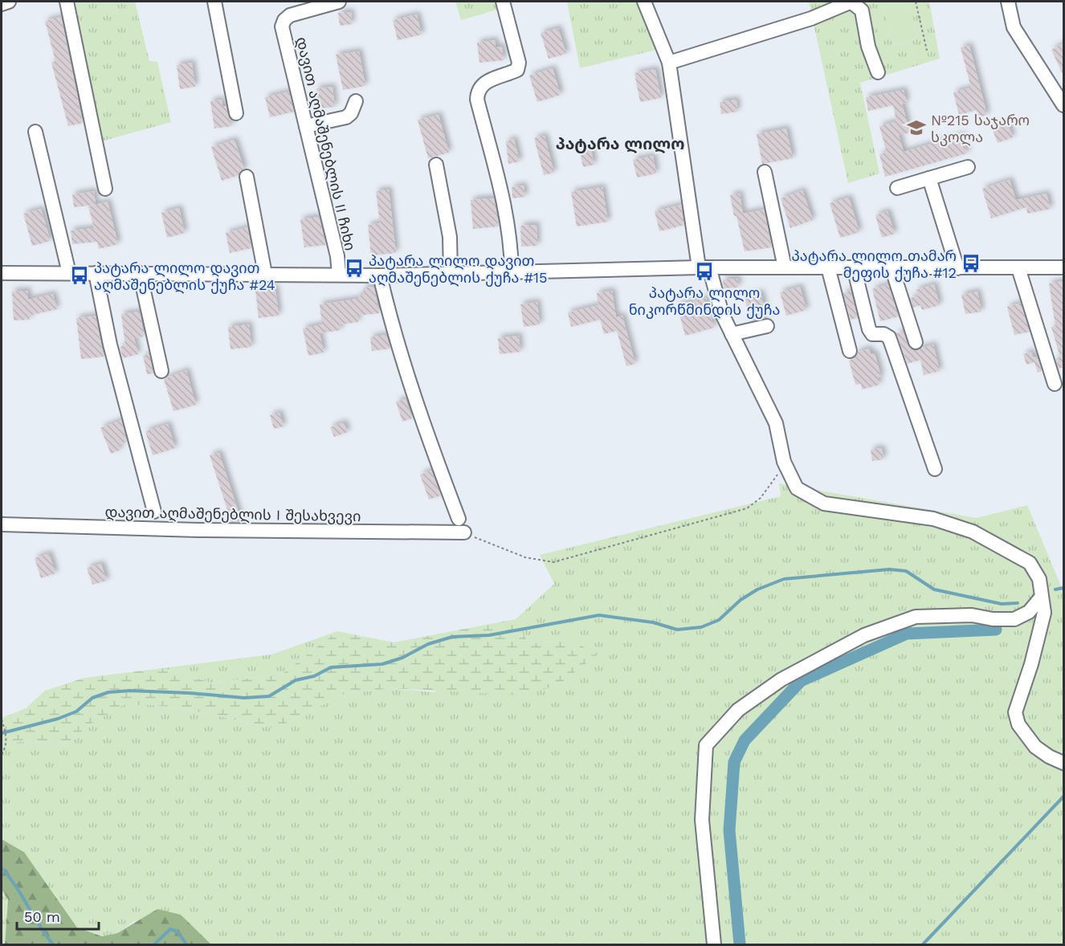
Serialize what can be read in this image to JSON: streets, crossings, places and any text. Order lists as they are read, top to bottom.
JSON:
{
  "streets": {
    "street": ["დავით აღმაშენებლის II ჩიხი", "დავით აღმაშენებლის I შესახვევი"]
  },
  "districts": ["პატარა ლილო"],
  "places": {
    "school or university": ["№215 საჯარო სკოლა"],
    "bus stop": [
      "პატარა ლილო თამარ მეფის ქუჩა #12",
      "პატარა ლილო დავით აღმაშენებლის ქუჩა #15",
      "პატარა ლილო ნიკორწმინდის ქუჩა",
      "პატარა ლილო დავით აღმაშენებლის ქუჩა #24"
    ]
  },
  "scale_bar": "50 m"
}
